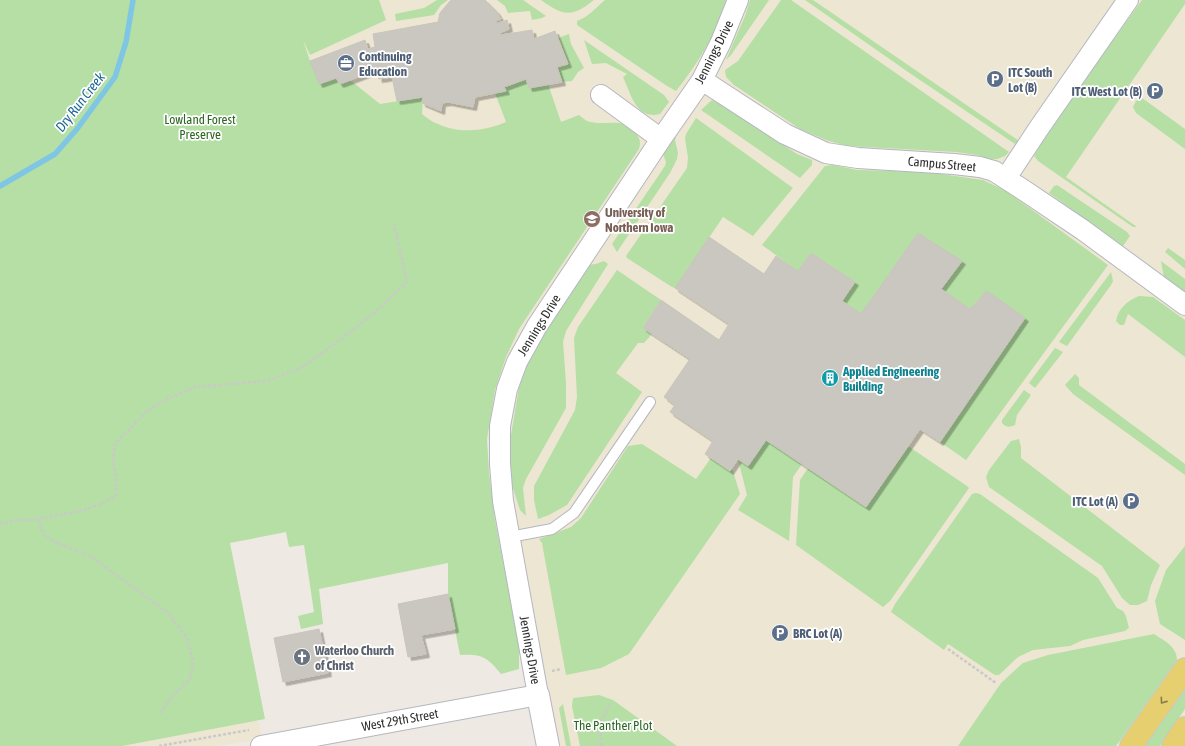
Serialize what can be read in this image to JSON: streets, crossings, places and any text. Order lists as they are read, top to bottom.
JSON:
{
  "streets": {
    "street": ["Jennings Drive", "Campus Street", "West 29th Street"]
  },
  "crossings": [
    ["Jennings Drive", "Campus Street"],
    ["Jennings Drive", "West 29th Street"]
  ],
  "water": ["Dry Run Creek"],
  "parks": ["Lowland Forest Preserve", "The Panther Plot"],
  "places": {
    "office": ["Continuing Education"],
    "parking": [
      "ITC South Lot (B)",
      "ITC West Lot (B)",
      "ITC Lot (A)",
      "BRC Lot (A)"
    ],
    "school or university": ["University of Northern Iowa"],
    "building": ["Applied Engineering Building"],
    "church": ["Waterloo Church of Christ"]
  }
}
